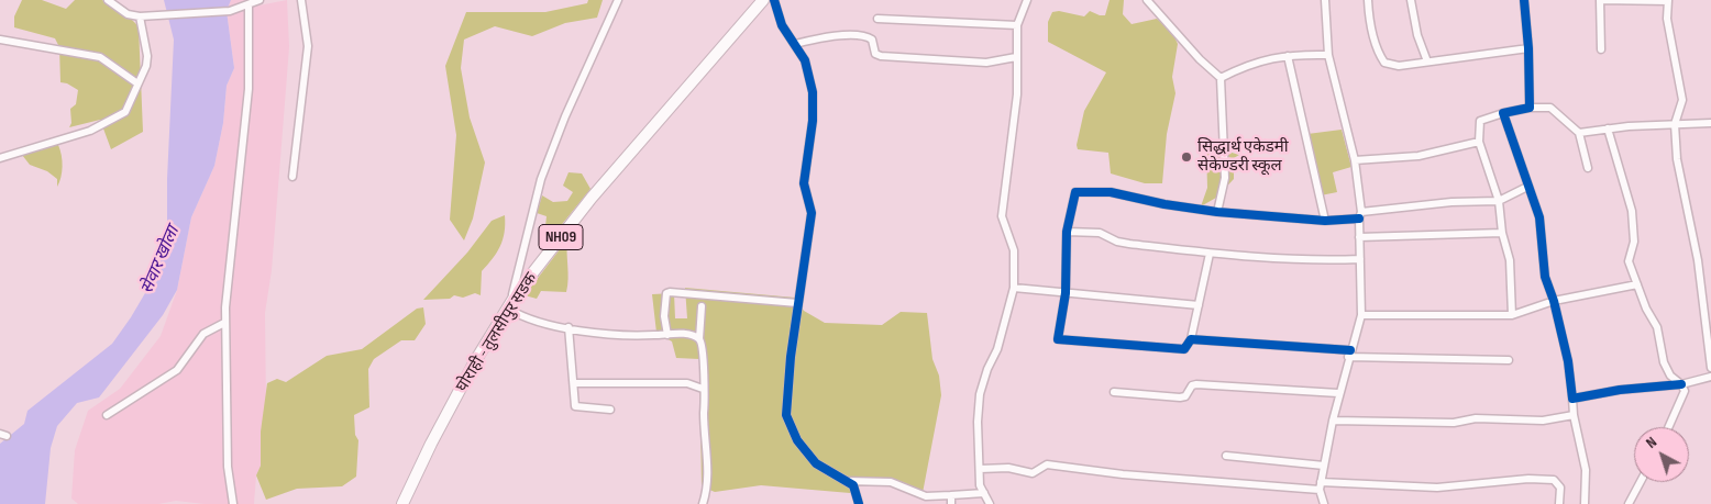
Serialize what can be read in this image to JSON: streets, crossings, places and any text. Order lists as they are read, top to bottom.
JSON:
{
  "streets": {
    "main road": ["NH09", "घोराही - तुलसीपुर सडक"]
  },
  "water": ["सेवार खोला"],
  "places": ["सिद्धार्थ एकेडमी सेकेण्डरी स्कूल"],
  "north": "top left"
}
